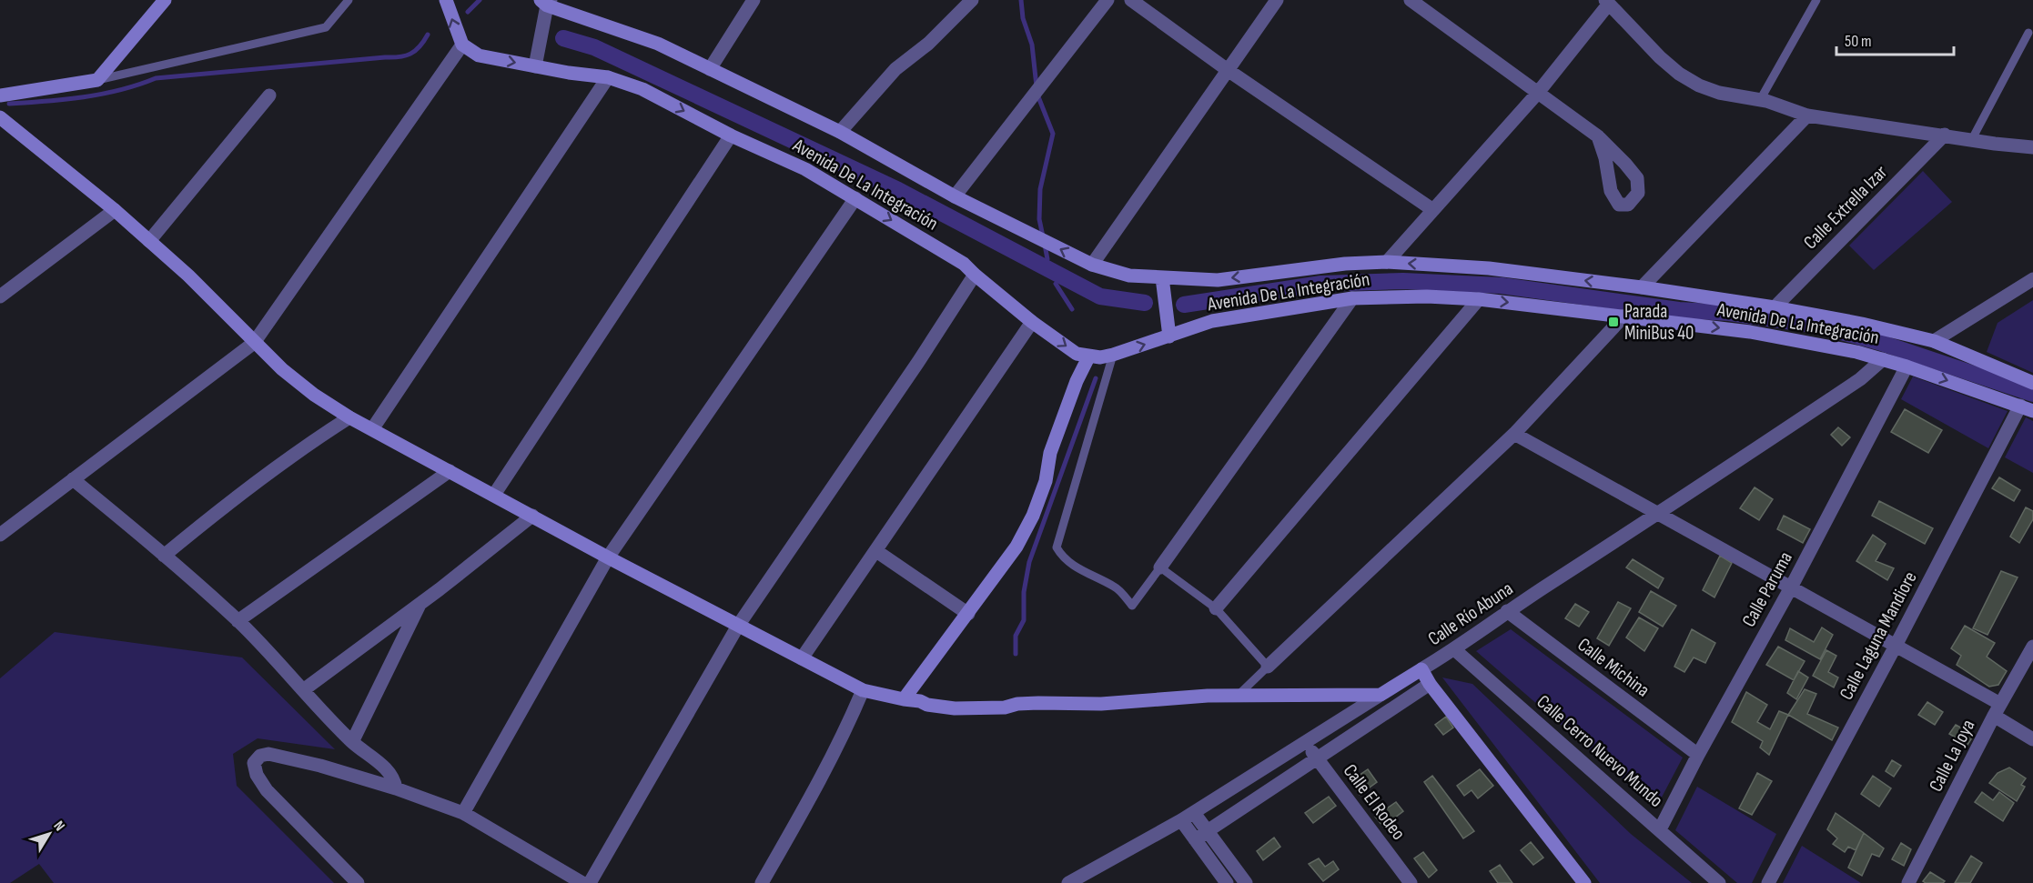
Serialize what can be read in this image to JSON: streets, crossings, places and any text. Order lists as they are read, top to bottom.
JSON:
{
  "streets": {
    "main road": ["Avenida De La Integración", "Calle Río Abuna"],
    "street": [
      "Calle Extrella Izar",
      "Calle Paruma",
      "Calle Laguna Mandiore",
      "Calle Michina",
      "Calle Cerro Nuevo Mundo",
      "Calle La Joya",
      "Calle El Rodeo"
    ]
  },
  "crossings": [
    ["Avenida De La Integración", "Calle Extrella Izar"],
    ["Avenida De La Integración", "Calle Paruma"],
    ["Avenida De La Integración", "Calle Río Abuna"],
    ["Avenida De La Integración", "Calle Laguna Mandiore"],
    ["Calle Paruma", "Calle Michina"],
    ["Calle Paruma", "Calle Cerro Nuevo Mundo"],
    ["Calle Río Abuna", "Calle Michina"],
    ["Calle Río Abuna", "Calle Cerro Nuevo Mundo"],
    ["Calle Río Abuna", "Calle El Rodeo"]
  ],
  "places": {
    "transit": ["Parada MiniBus 40"]
  },
  "scale_bar": "50 m",
  "north": "top right"
}
